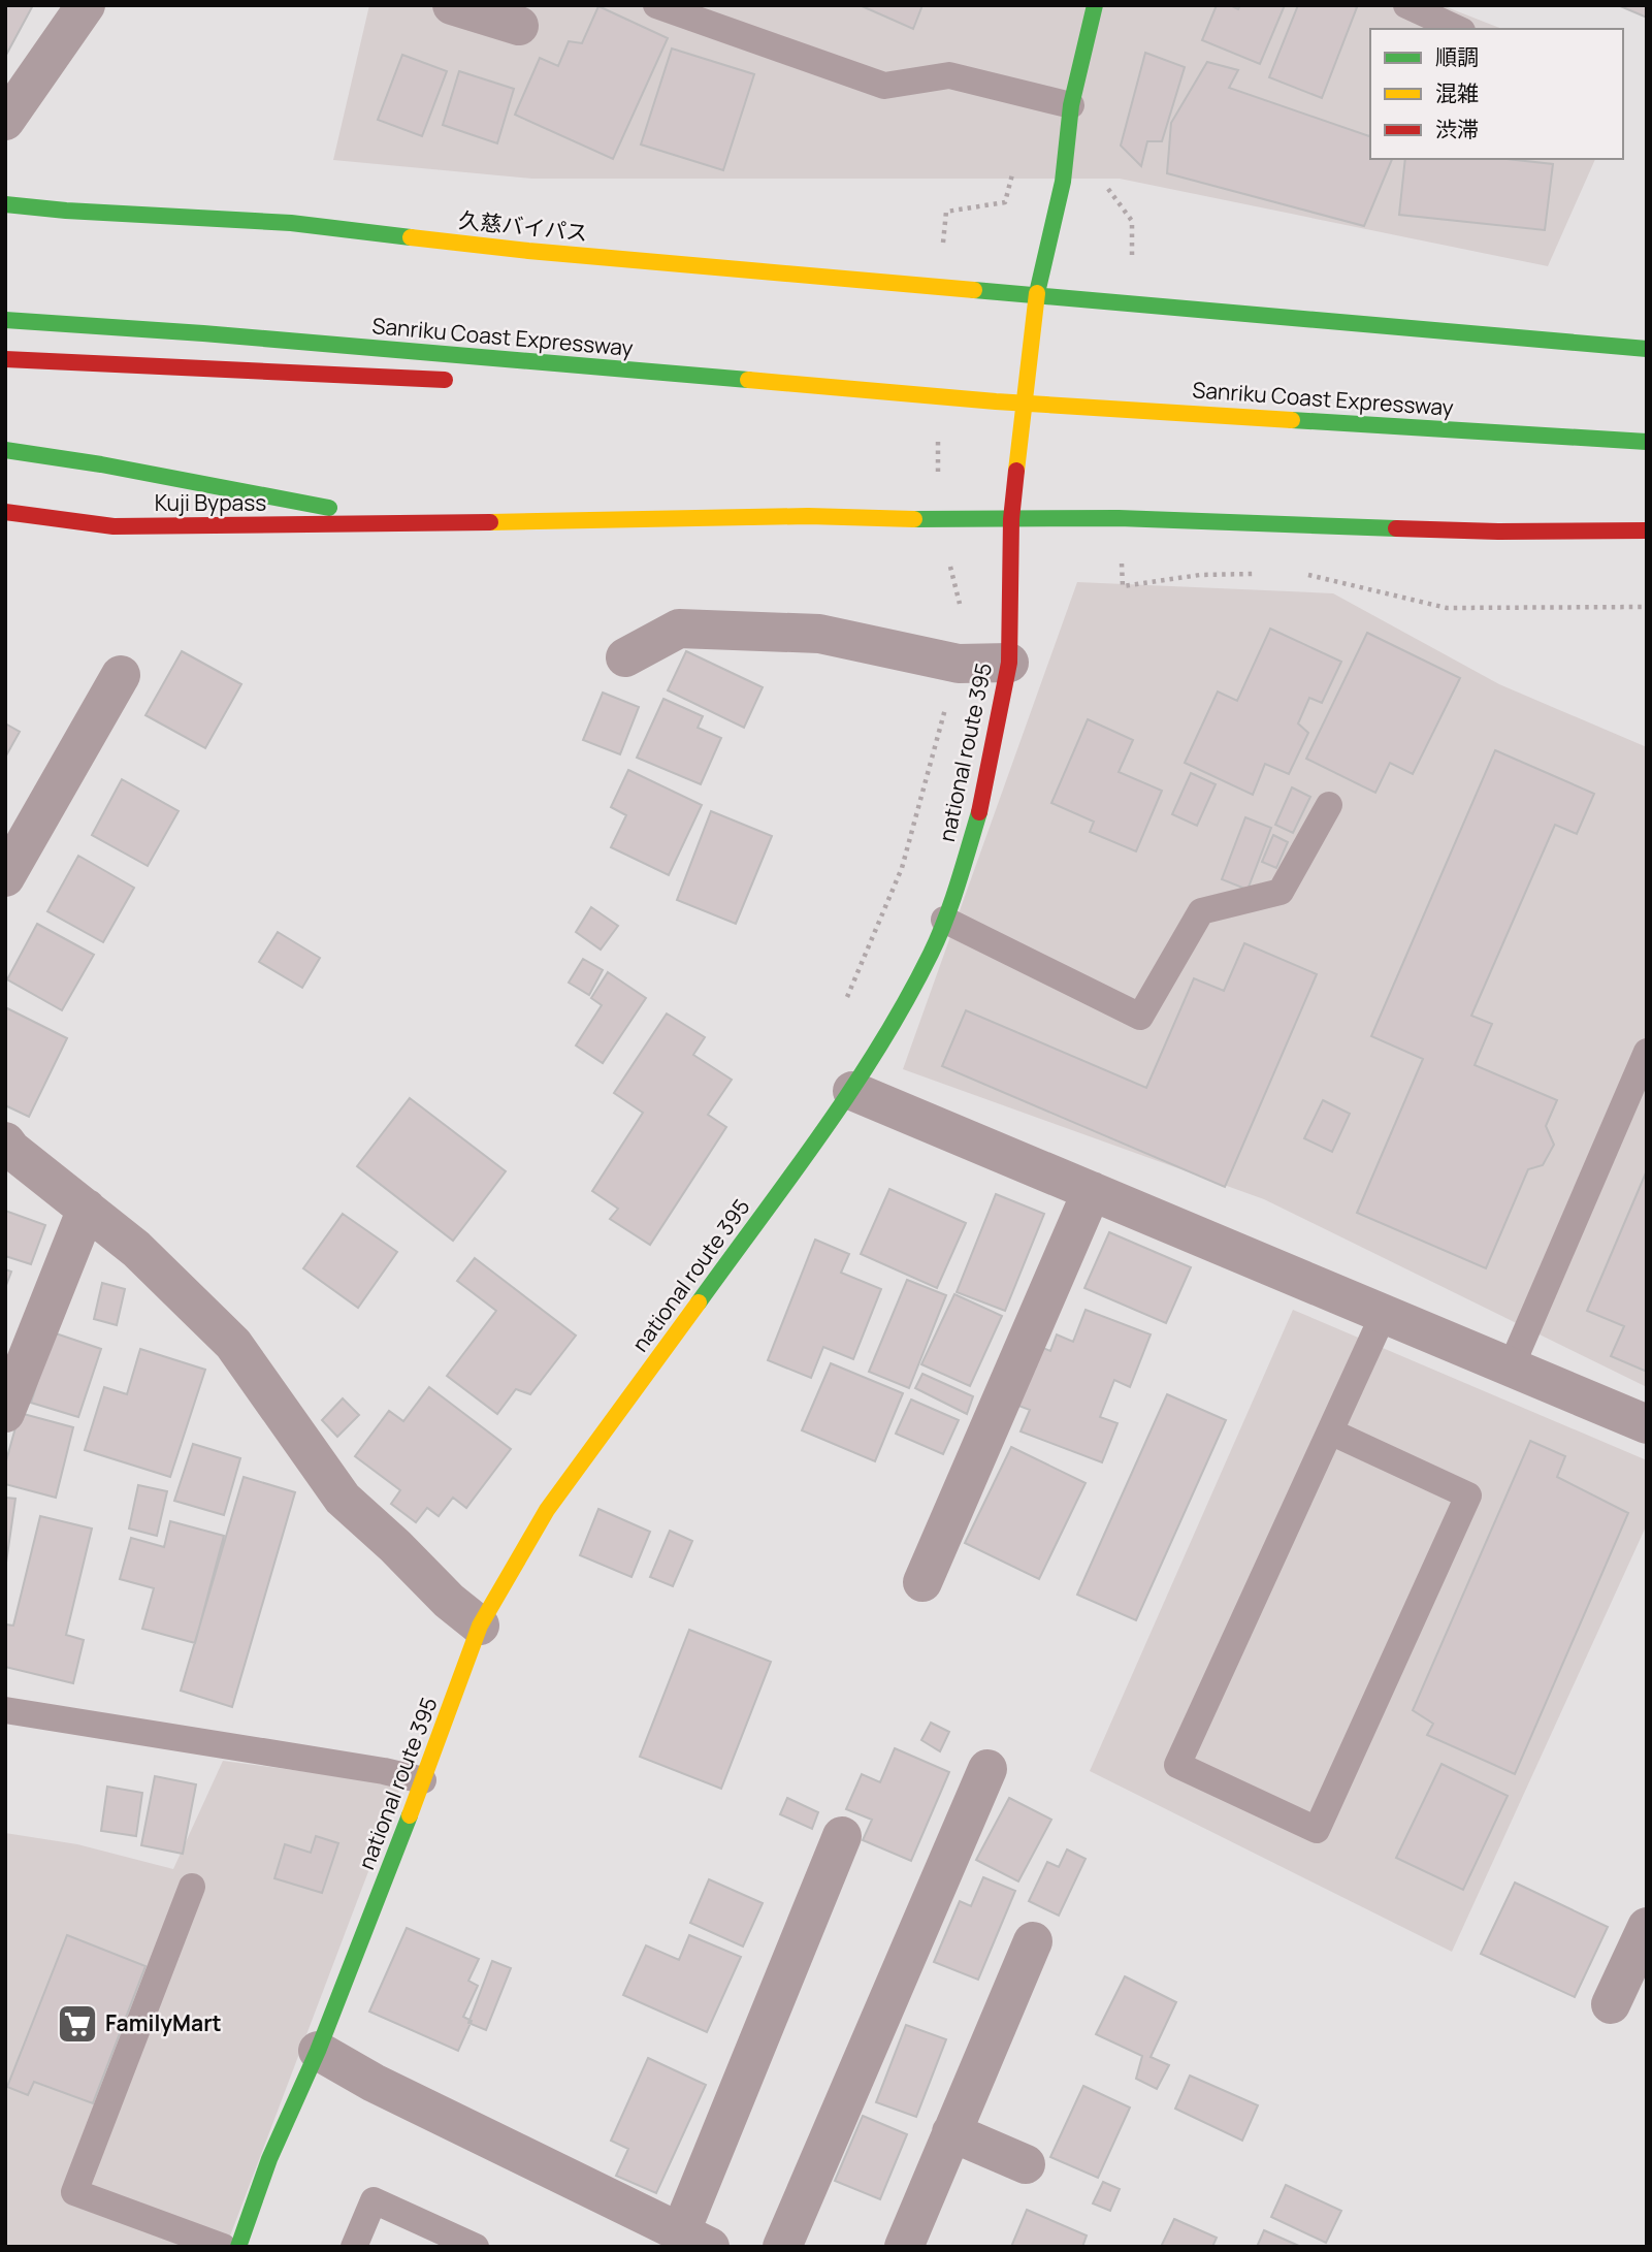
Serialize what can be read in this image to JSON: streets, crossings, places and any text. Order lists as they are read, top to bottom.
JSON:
{
  "streets": {
    "main road": [
      "久慈バイパス",
      "Sanriku Coast Expressway",
      "Kuji Bypass",
      "national route 395"
    ]
  },
  "crossings": [
    ["久慈バイパス", "national route 395"]
  ],
  "places": {
    "supermarket": ["FamilyMart"]
  },
  "legend": ["順調", "混雑", "渋滞"]
}
